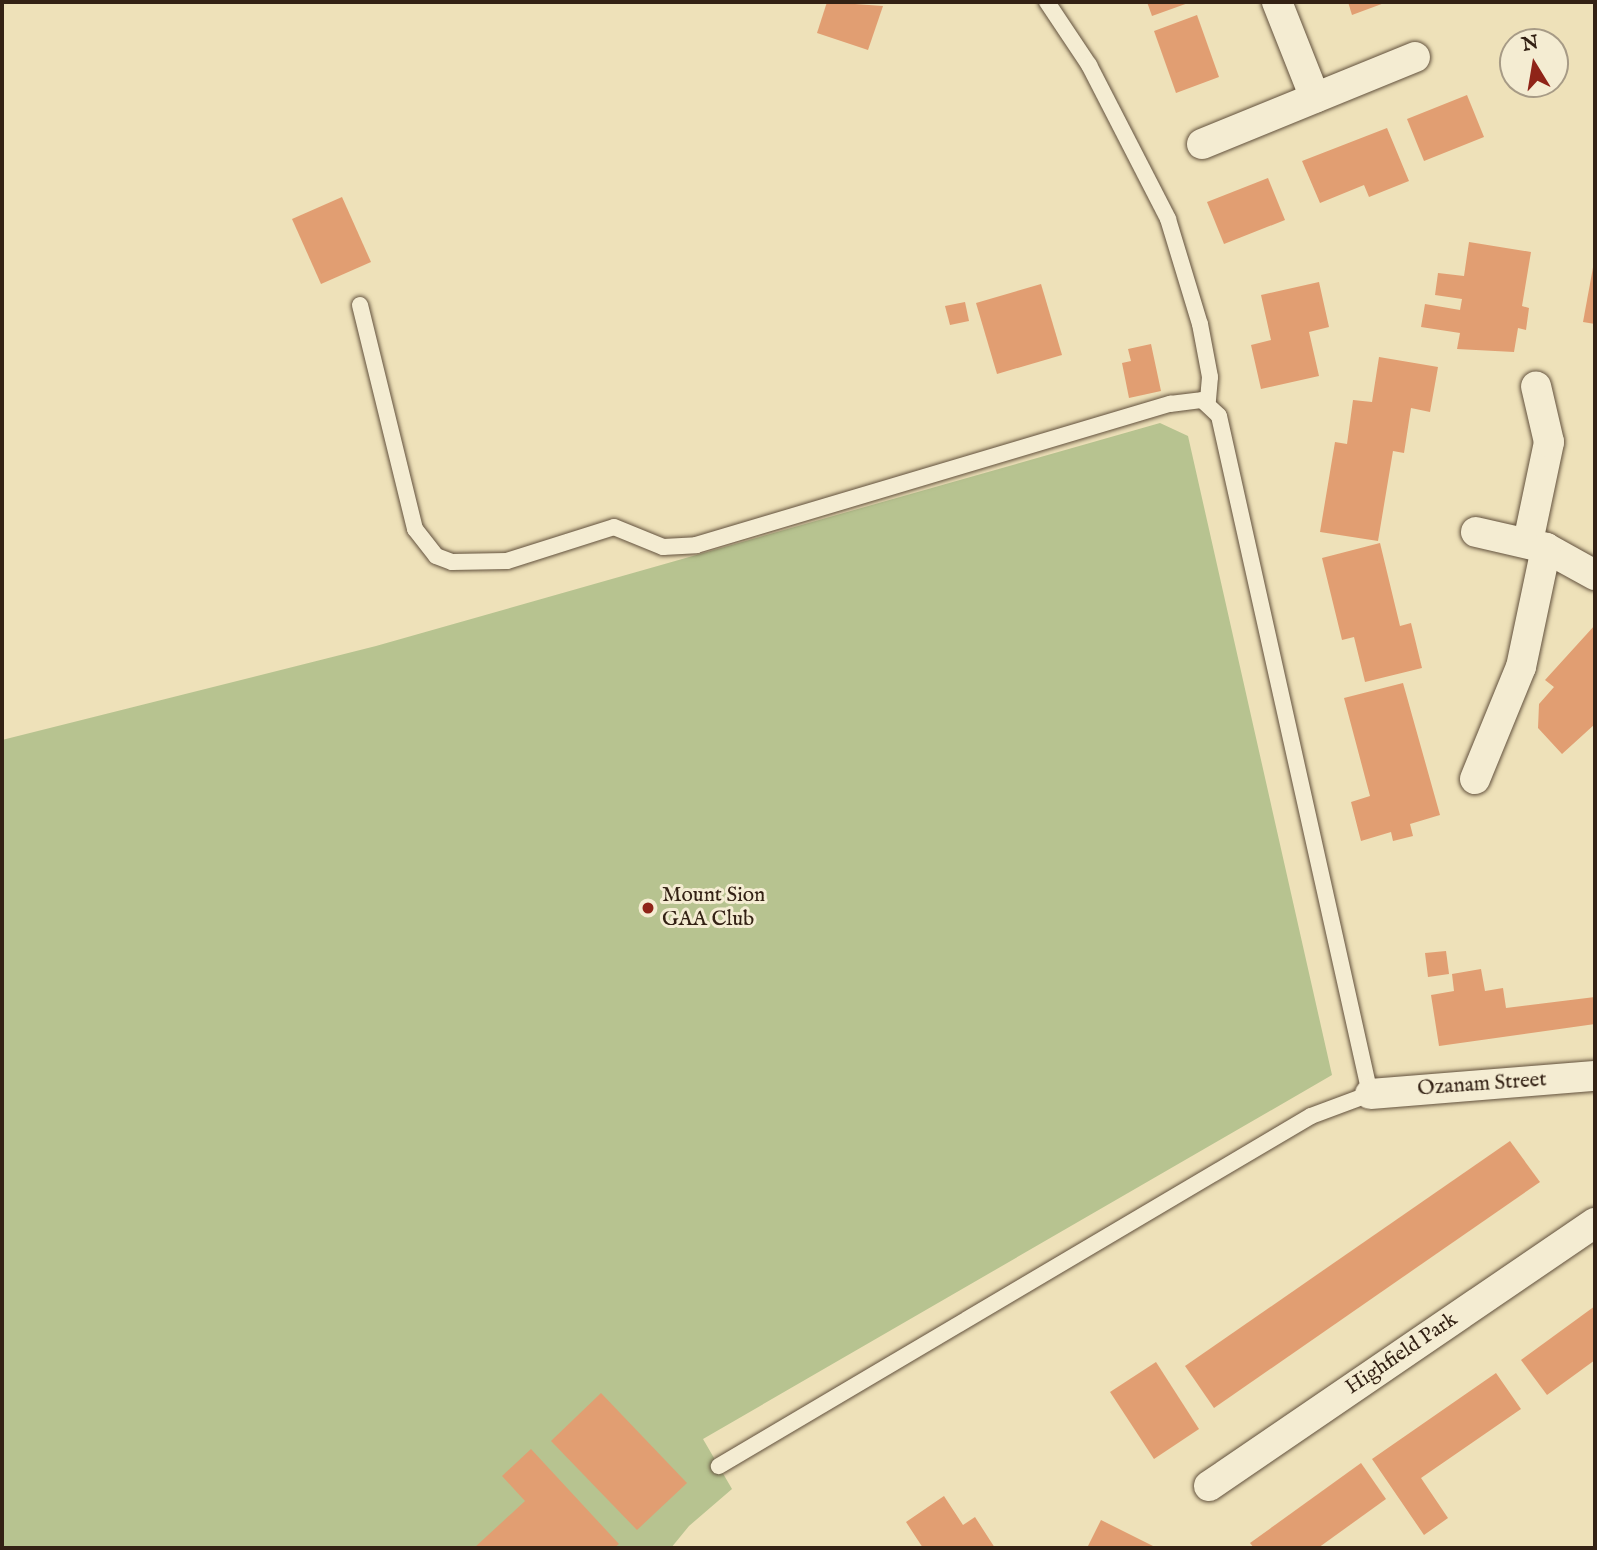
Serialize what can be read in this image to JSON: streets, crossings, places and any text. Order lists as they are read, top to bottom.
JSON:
{
  "streets": {
    "street": ["Ozanam Street", "Highfield Park"]
  },
  "places": ["Mount Sion GAA Club"],
  "north": "top"
}
